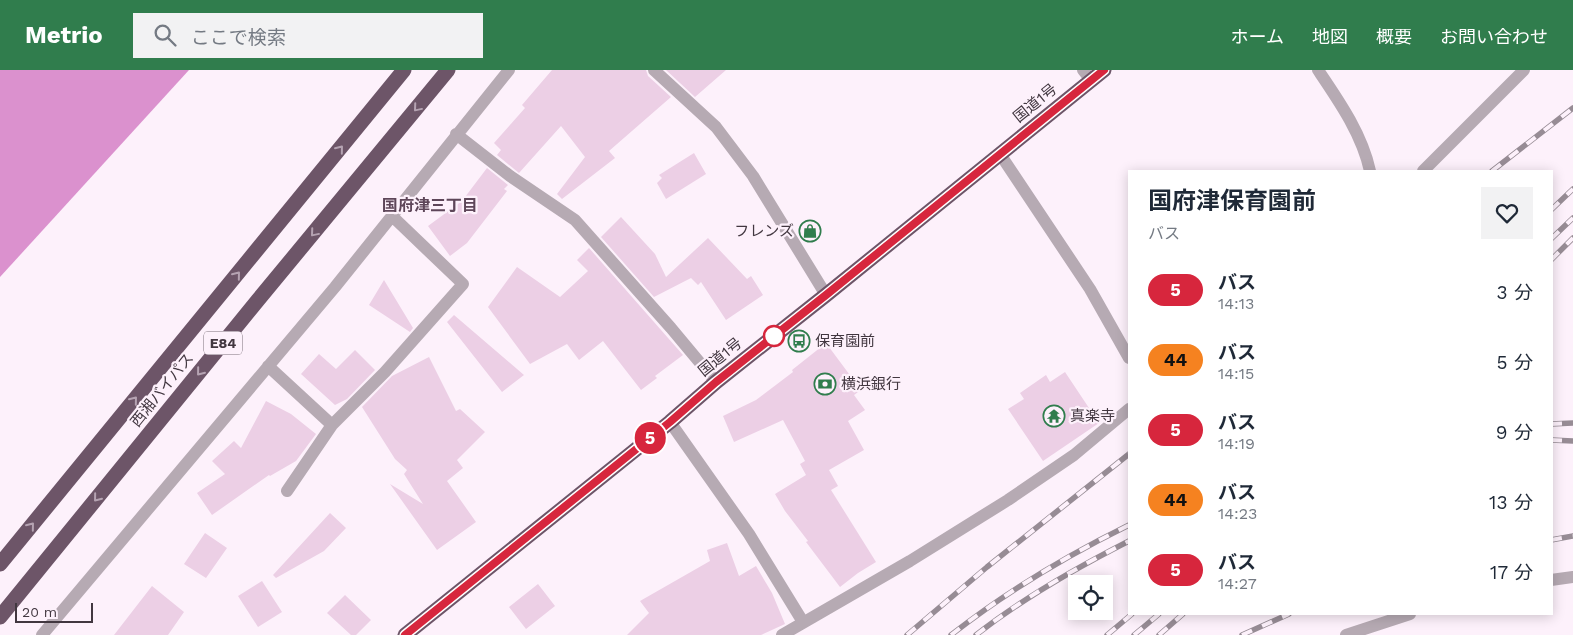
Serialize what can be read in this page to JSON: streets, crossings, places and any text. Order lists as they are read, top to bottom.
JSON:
{
  "streets": {
    "highway": ["国道1号", "E84", "西湘バイパス"]
  },
  "districts": ["国府津三丁目"],
  "places": {
    "shop": ["フレンズ"],
    "bus stop": ["保育園前"],
    "bank": ["横浜銀行"],
    "temple": ["真楽寺"]
  },
  "lines": ["bus line 5"],
  "scale_bar": "20 m",
  "page": {
    "header": "Metrio",
    "search": "ここで検索",
    "nav": [
      "ホーム",
      "地図",
      "概要",
      "お問い合わせ"
    ],
    "on_map": "5",
    "heading": ["国府津保育園前", "バス"],
    "list": [
      {
        "mark": "5",
        "name": "バス",
        "note": "14:13",
        "value": "3 分"
      },
      {
        "mark": "44",
        "name": "バス",
        "note": "14:15",
        "value": "5 分"
      },
      {
        "mark": "5",
        "name": "バス",
        "note": "14:19",
        "value": "9 分"
      },
      {
        "mark": "44",
        "name": "バス",
        "note": "14:23",
        "value": "13 分"
      },
      {
        "mark": "5",
        "name": "バス",
        "note": "14:27",
        "value": "17 分"
      }
    ],
    "scale": "20 m"
  }
}
